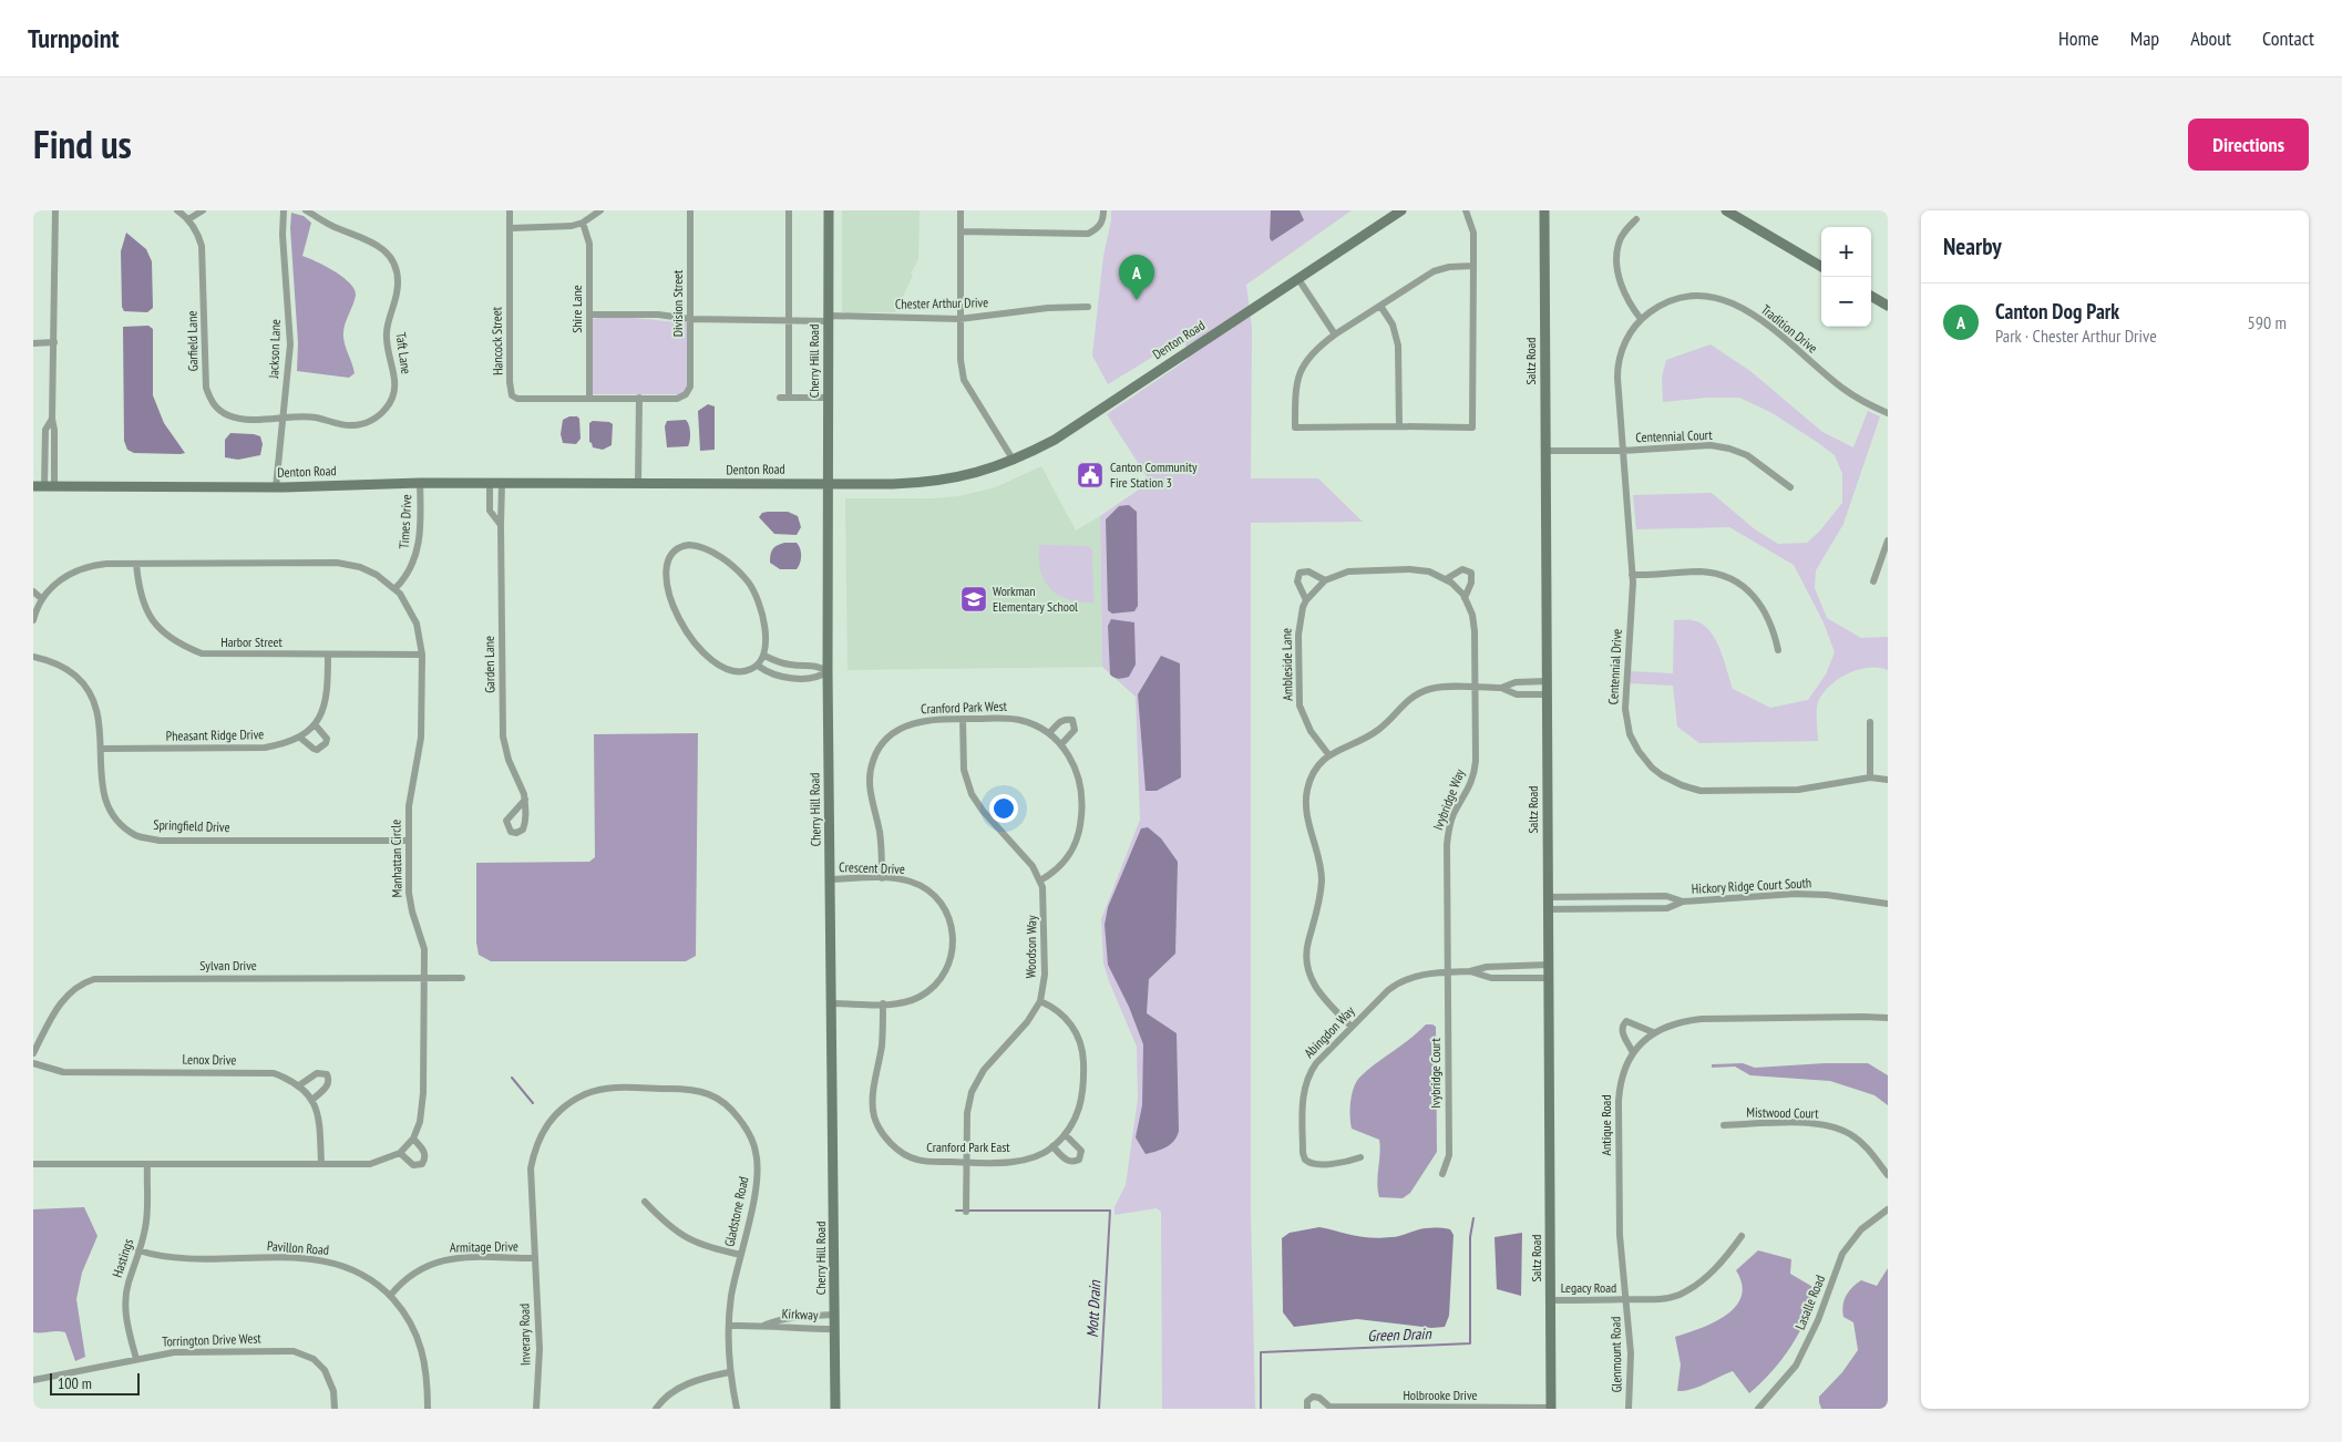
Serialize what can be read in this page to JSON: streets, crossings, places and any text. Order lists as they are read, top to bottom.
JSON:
{
  "streets": {
    "street": [
      "Division Street",
      "Chester Arthur Drive",
      "Shire Lane",
      "Tradition Drive",
      "Denton Road",
      "Garfield Lane",
      "Hancock Street",
      "Jackson Lane",
      "Taft Lane",
      "Cherry Hill Road",
      "Saltz Road",
      "Centennial Court",
      "Times Drive",
      "Harbor Street",
      "Garden Lane",
      "Ambleside Lane",
      "Centennial Drive",
      "Cranford Park West",
      "Pheasant Ridge Drive",
      "Ivybridge Way",
      "Springfield Drive",
      "Manhattan Circle",
      "Crescent Drive",
      "Hickory Ridge Court South",
      "Woodson Way",
      "Sylvan Drive",
      "Abingdon Way",
      "Lenox Drive",
      "Ivybridge Court",
      "Mistwood Court",
      "Antique Road",
      "Cranford Park East",
      "Gladstone Road",
      "Armitage Drive",
      "Pavillon Road",
      "Hastings",
      "Legacy Road",
      "Lasalle Road",
      "Kirkway",
      "Inverary Road",
      "Torrington Drive West",
      "Glenmount Road",
      "Holbrooke Drive"
    ]
  },
  "crossings": [
    ["Division Street", "Chester Arthur Drive"],
    ["Division Street", "Hancock Street"],
    ["Chester Arthur Drive", "Shire Lane"],
    ["Chester Arthur Drive", "Cherry Hill Road"],
    ["Shire Lane", "Hancock Street"],
    ["Tradition Drive", "Centennial Court"],
    ["Tradition Drive", "Centennial Drive"],
    ["Denton Road", "Jackson Lane"],
    ["Denton Road", "Cherry Hill Road"],
    ["Denton Road", "Times Drive"],
    ["Denton Road", "Garden Lane"],
    ["Garfield Lane", "Jackson Lane"],
    ["Garfield Lane", "Taft Lane"],
    ["Jackson Lane", "Taft Lane"],
    ["Cherry Hill Road", "Cranford Park West"],
    ["Cherry Hill Road", "Crescent Drive"],
    ["Cherry Hill Road", "Cranford Park East"],
    ["Cherry Hill Road", "Kirkway"],
    ["Saltz Road", "Centennial Court"],
    ["Saltz Road", "Hickory Ridge Court South"],
    ["Saltz Road", "Legacy Road"],
    ["Saltz Road", "Holbrooke Drive"],
    ["Centennial Court", "Centennial Drive"],
    ["Times Drive", "Manhattan Circle"],
    ["Harbor Street", "Pheasant Ridge Drive"],
    ["Harbor Street", "Manhattan Circle"],
    ["Cranford Park West", "Crescent Drive"],
    ["Cranford Park West", "Woodson Way"],
    ["Cranford Park West", "Cranford Park East"],
    ["Pheasant Ridge Drive", "Springfield Drive"],
    ["Ivybridge Way", "Abingdon Way"],
    ["Ivybridge Way", "Ivybridge Court"],
    ["Springfield Drive", "Manhattan Circle"],
    ["Manhattan Circle", "Sylvan Drive"],
    ["Manhattan Circle", "Lenox Drive"],
    ["Manhattan Circle", "Hastings"],
    ["Crescent Drive", "Cranford Park East"],
    ["Woodson Way", "Cranford Park East"],
    ["Abingdon Way", "Ivybridge Court"],
    ["Antique Road", "Legacy Road"],
    ["Antique Road", "Glenmount Road"],
    ["Gladstone Road", "Armitage Drive"],
    ["Gladstone Road", "Kirkway"],
    ["Armitage Drive", "Pavillon Road"],
    ["Armitage Drive", "Inverary Road"],
    ["Pavillon Road", "Hastings"],
    ["Hastings", "Torrington Drive West"],
    ["Legacy Road", "Glenmount Road"]
  ],
  "water": ["Mott Drain", "Green Drain"],
  "places": {
    "public building": ["Canton Community Fire Station 3"],
    "school or university": ["Workman Elementary School"]
  },
  "scale_bar": "100 m",
  "page": {
    "header": "Turnpoint",
    "nav": [
      "Home",
      "Map",
      "About",
      "Contact"
    ],
    "title": "Find us",
    "buttons": "Directions",
    "heading": "Nearby",
    "map_buttons": ["+", "−"],
    "pins": "A",
    "list": [
      {
        "mark": "A",
        "name": "Canton Dog Park",
        "note": "Park · Chester Arthur Drive",
        "value": "590 m"
      }
    ],
    "scale": "100 m"
  }
}
